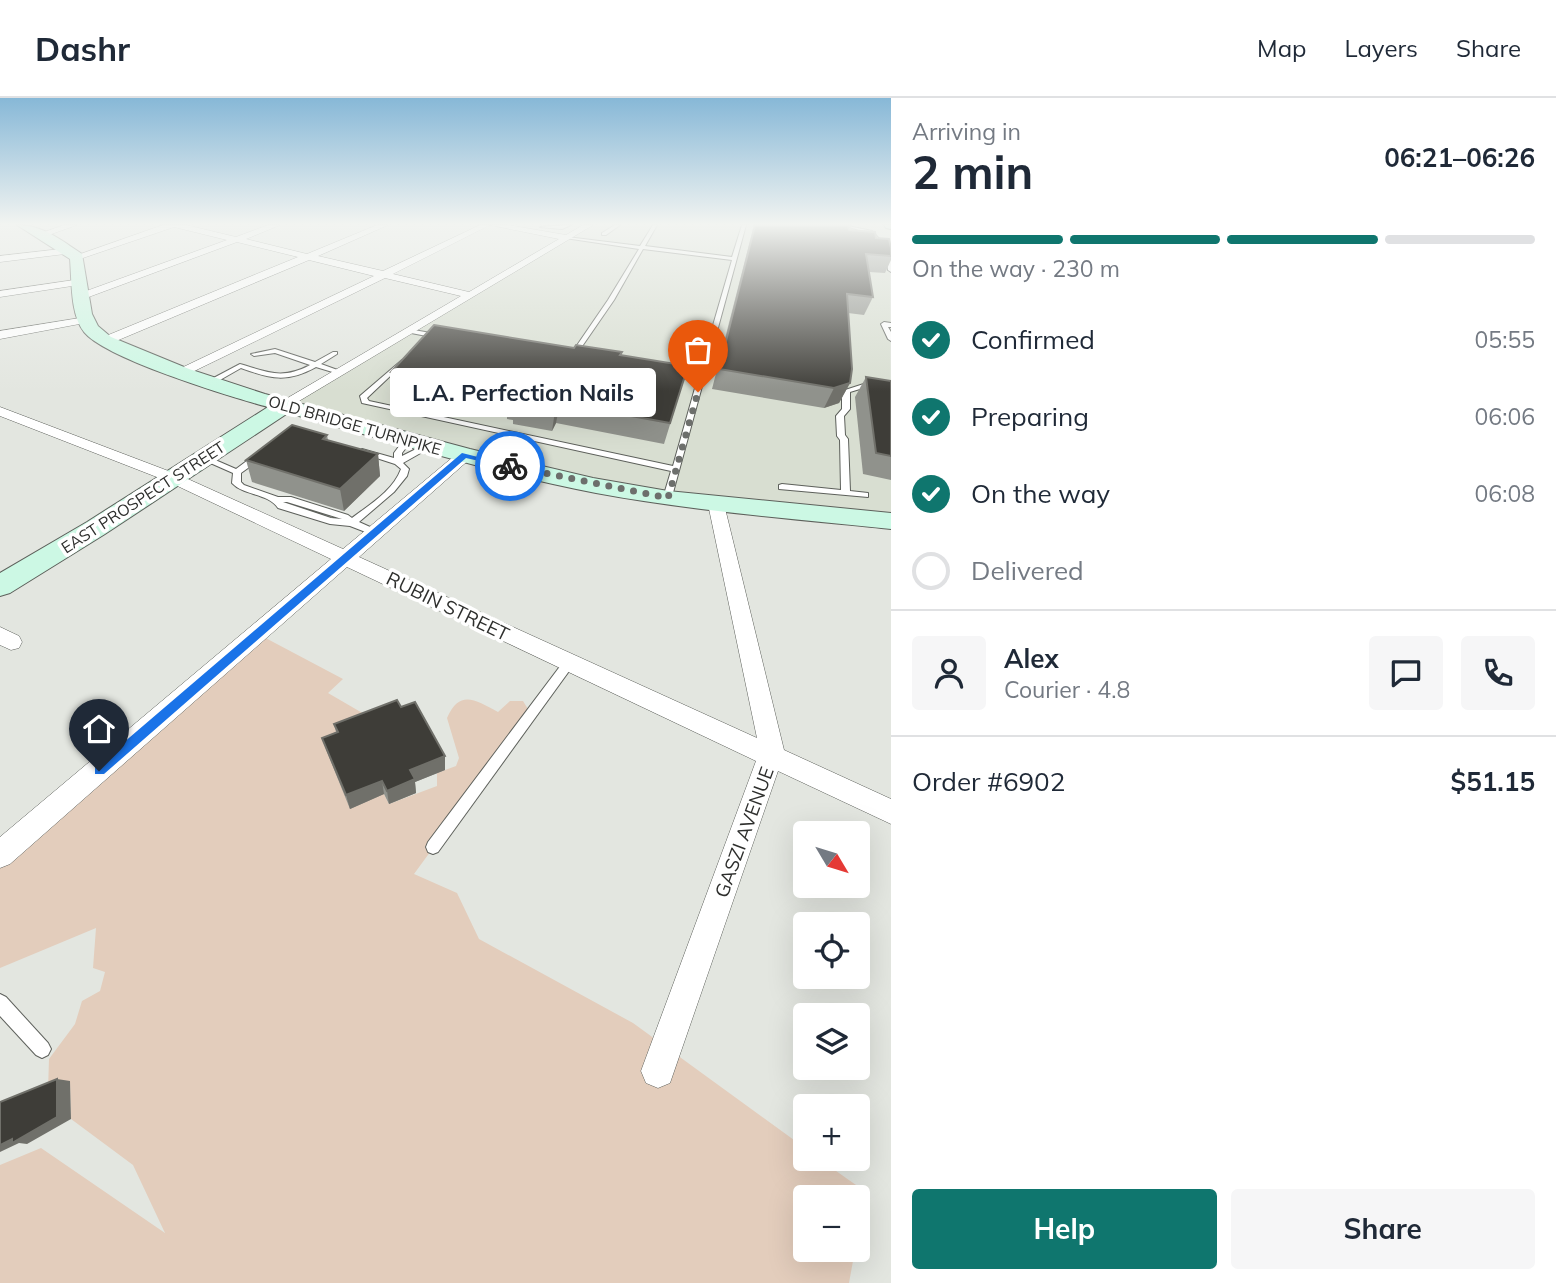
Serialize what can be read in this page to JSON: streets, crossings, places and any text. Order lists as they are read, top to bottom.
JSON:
{
  "streets": {
    "street": [
      "OLD BRIDGE TURNPIKE",
      "EAST PROSPECT STREET",
      "RUBIN STREET",
      "GASZI AVENUE"
    ]
  },
  "crossings": [
    ["OLD BRIDGE TURNPIKE", "EAST PROSPECT STREET"],
    ["OLD BRIDGE TURNPIKE", "GASZI AVENUE"],
    ["EAST PROSPECT STREET", "RUBIN STREET"],
    ["RUBIN STREET", "GASZI AVENUE"]
  ],
  "places": ["L.A. Perfection Nails"],
  "north": "bottom right",
  "page": {
    "header": "Dashr",
    "nav": ["Map", "Layers", "Share"],
    "heading": ["2 min", "Arriving in", "06:21–06:26"],
    "panel": [
      "Alex",
      "Courier · 4.8",
      "Order #6902",
      "$51.15"
    ],
    "bar": "On the way · 230 m",
    "list": [
      ["Confirmed", "05:55"],
      ["Preparing", "06:06"],
      ["On the way", "06:08"],
      "Delivered"
    ],
    "bubble": "L.A. Perfection Nails",
    "map_buttons": ["+", "−"],
    "buttons": ["Help", "Share"]
  }
}
